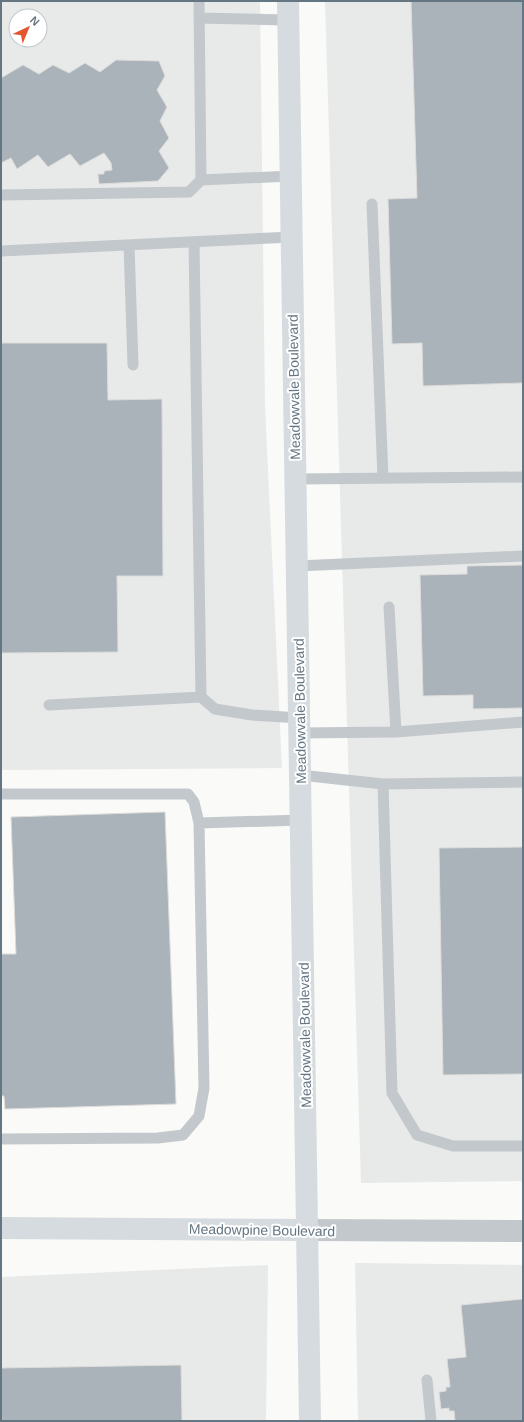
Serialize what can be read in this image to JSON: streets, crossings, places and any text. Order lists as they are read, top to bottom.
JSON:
{
  "streets": {
    "main road": ["Meadowvale Boulevard", "Meadowpine Boulevard"]
  },
  "crossings": [
    ["Meadowvale Boulevard", "Meadowpine Boulevard"]
  ],
  "north": "top right"
}
